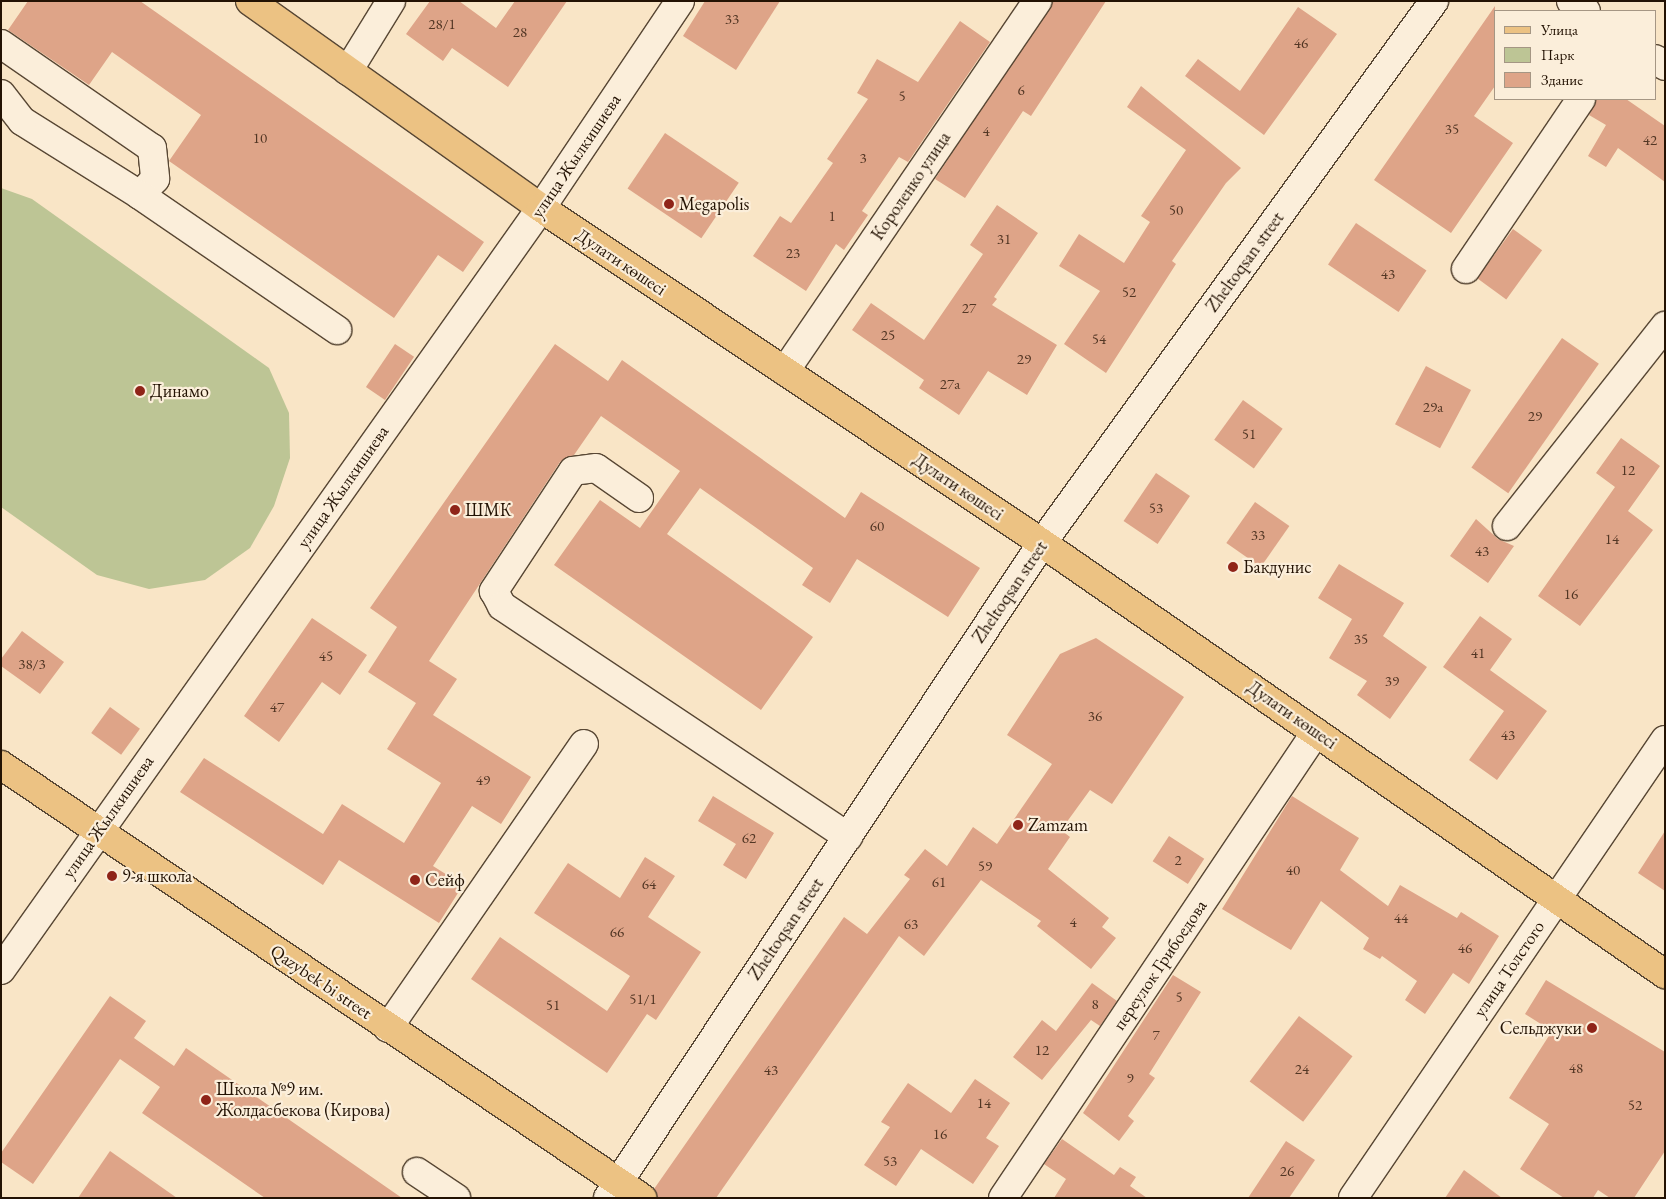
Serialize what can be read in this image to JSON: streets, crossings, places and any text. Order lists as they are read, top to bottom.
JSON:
{
  "streets": {
    "main road": ["Дулати көшесі", "Qazybek bi street"],
    "street": [
      "улица Жылкишиева",
      "Короленко улица",
      "Zheltoqsan street",
      "переулок Грибоедова",
      "улица Толстого"
    ]
  },
  "crossings": [
    ["улица Жылкишиева", "Дулати көшесі"],
    ["улица Жылкишиева", "Qazybek bi street"],
    ["Короленко улица", "Дулати көшесі"],
    ["Дулати көшесі", "Zheltoqsan street"],
    ["Дулати көшесі", "переулок Грибоедова"],
    ["Дулати көшесі", "улица Толстого"],
    ["Zheltoqsan street", "Qazybek bi street"]
  ],
  "places": [
    "Megapolis",
    "Динамо",
    "ШМК",
    "Бакдунис",
    "Zamzam",
    "9-я школа",
    "Сейф",
    "Сельджуки",
    "Школа №9 им. Жолдасбекова (Кирова)"
  ],
  "house_numbers": [
    "33",
    "28/1",
    "28",
    "46",
    "6",
    "5",
    "35",
    "4",
    "10",
    "42",
    "3",
    "50",
    "1",
    "31",
    "23",
    "43",
    "52",
    "27",
    "25",
    "54",
    "29",
    "27а",
    "29а",
    "29",
    "51",
    "12",
    "53",
    "60",
    "33",
    "14",
    "43",
    "16",
    "35",
    "41",
    "45",
    "38/3",
    "39",
    "47",
    "36",
    "43",
    "49",
    "62",
    "2",
    "59",
    "40",
    "61",
    "64",
    "44",
    "4",
    "63",
    "66",
    "46",
    "5",
    "51/1",
    "8",
    "51",
    "7",
    "12",
    "48",
    "24",
    "43",
    "9",
    "14",
    "52",
    "16",
    "53",
    "26"
  ],
  "legend": ["Улица", "Парк", "Здание"]
}
